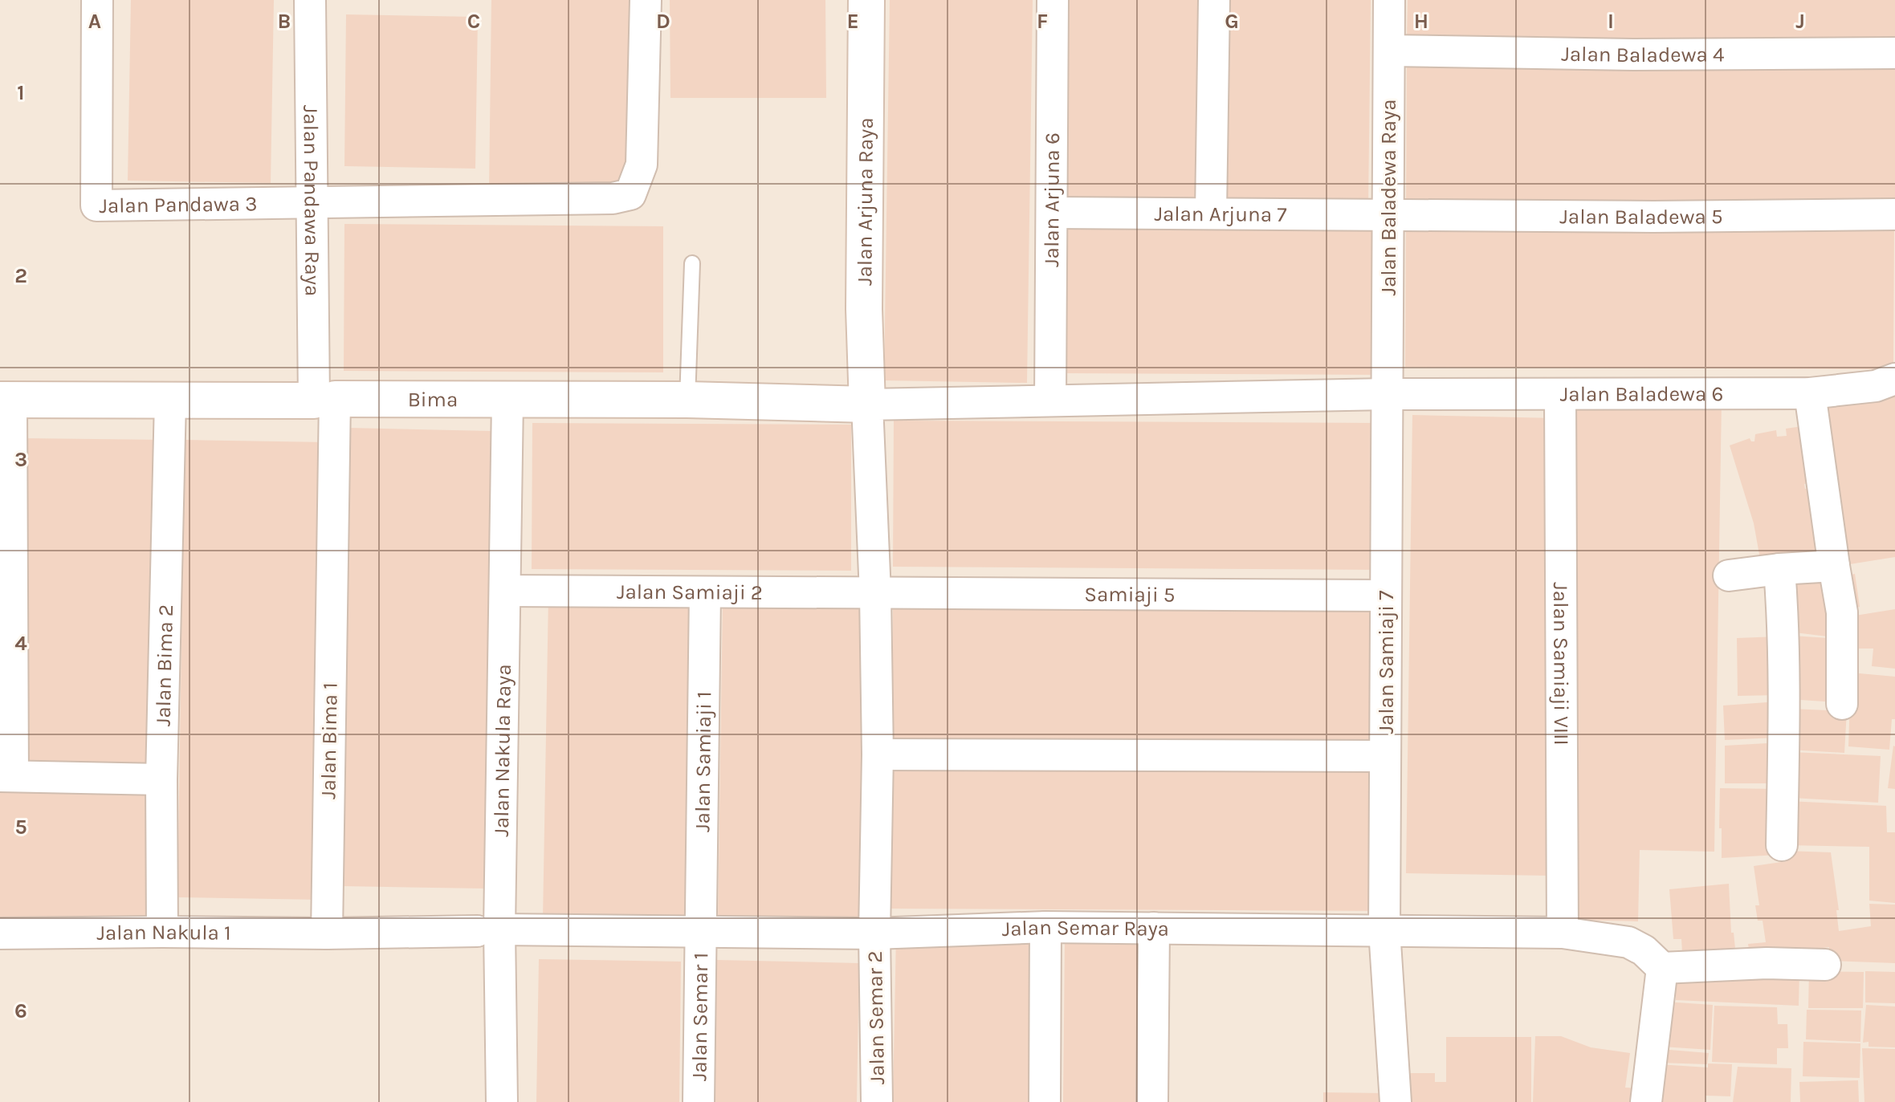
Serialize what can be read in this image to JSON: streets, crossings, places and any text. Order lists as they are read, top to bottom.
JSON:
{
  "streets": {
    "street": [
      "Jalan Baladewa 4",
      "Jalan Baladewa Raya",
      "Jalan Pandawa Raya",
      "Jalan Arjuna 6",
      "Jalan Pandawa 3",
      "Jalan Arjuna Raya",
      "Jalan Arjuna 7",
      "Jalan Baladewa 5",
      "Jalan Baladewa 6",
      "Bima",
      "Jalan Samiaji 2",
      "Samiaji 5",
      "Jalan Samiaji 7",
      "Jalan Samiaji VIII",
      "Jalan Bima 2",
      "Jalan Bima 1",
      "Jalan Nakula Raya",
      "Jalan Samiaji 1",
      "Jalan Semar Raya",
      "Jalan Nakula 1",
      "Jalan Semar 1",
      "Jalan Semar 2"
    ]
  },
  "crossings": [
    ["Jalan Baladewa 4", "Jalan Baladewa Raya"],
    ["Jalan Baladewa Raya", "Jalan Arjuna 7"],
    ["Jalan Baladewa Raya", "Jalan Baladewa 5"],
    ["Jalan Baladewa Raya", "Jalan Baladewa 6"],
    ["Jalan Baladewa Raya", "Jalan Samiaji 7"],
    ["Jalan Pandawa Raya", "Jalan Pandawa 3"],
    ["Jalan Pandawa Raya", "Bima"],
    ["Jalan Pandawa Raya", "Jalan Bima 1"],
    ["Jalan Arjuna 6", "Jalan Arjuna 7"],
    ["Jalan Arjuna 6", "Jalan Baladewa 6"],
    ["Jalan Arjuna Raya", "Jalan Baladewa 6"],
    ["Jalan Arjuna Raya", "Bima"],
    ["Jalan Arjuna Raya", "Jalan Semar 2"],
    ["Jalan Arjuna 7", "Jalan Baladewa 5"],
    ["Jalan Baladewa 6", "Bima"],
    ["Jalan Baladewa 6", "Jalan Samiaji 7"],
    ["Jalan Baladewa 6", "Jalan Samiaji VIII"],
    ["Jalan Baladewa 6", "Jalan Semar 2"],
    ["Bima", "Jalan Bima 2"],
    ["Bima", "Jalan Bima 1"],
    ["Bima", "Jalan Nakula Raya"],
    ["Bima", "Jalan Semar 2"],
    ["Jalan Samiaji 2", "Samiaji 5"],
    ["Jalan Samiaji 2", "Jalan Nakula Raya"],
    ["Jalan Samiaji 2", "Jalan Samiaji 1"],
    ["Jalan Samiaji 2", "Jalan Semar 2"],
    ["Samiaji 5", "Jalan Samiaji 7"],
    ["Samiaji 5", "Jalan Semar 2"],
    ["Jalan Samiaji 7", "Jalan Semar Raya"],
    ["Jalan Samiaji VIII", "Jalan Semar Raya"],
    ["Jalan Bima 2", "Jalan Nakula 1"],
    ["Jalan Bima 1", "Jalan Nakula 1"],
    ["Jalan Nakula Raya", "Jalan Semar Raya"],
    ["Jalan Samiaji 1", "Jalan Semar Raya"],
    ["Jalan Samiaji 1", "Jalan Semar 1"],
    ["Jalan Semar Raya", "Jalan Semar 1"],
    ["Jalan Semar Raya", "Jalan Semar 2"]
  ],
  "grid": {
    "columns": [
      "A",
      "B",
      "C",
      "D",
      "E",
      "F",
      "G",
      "H",
      "I",
      "J"
    ],
    "rows": [
      "1",
      "2",
      "3",
      "4",
      "5",
      "6"
    ]
  }
}
